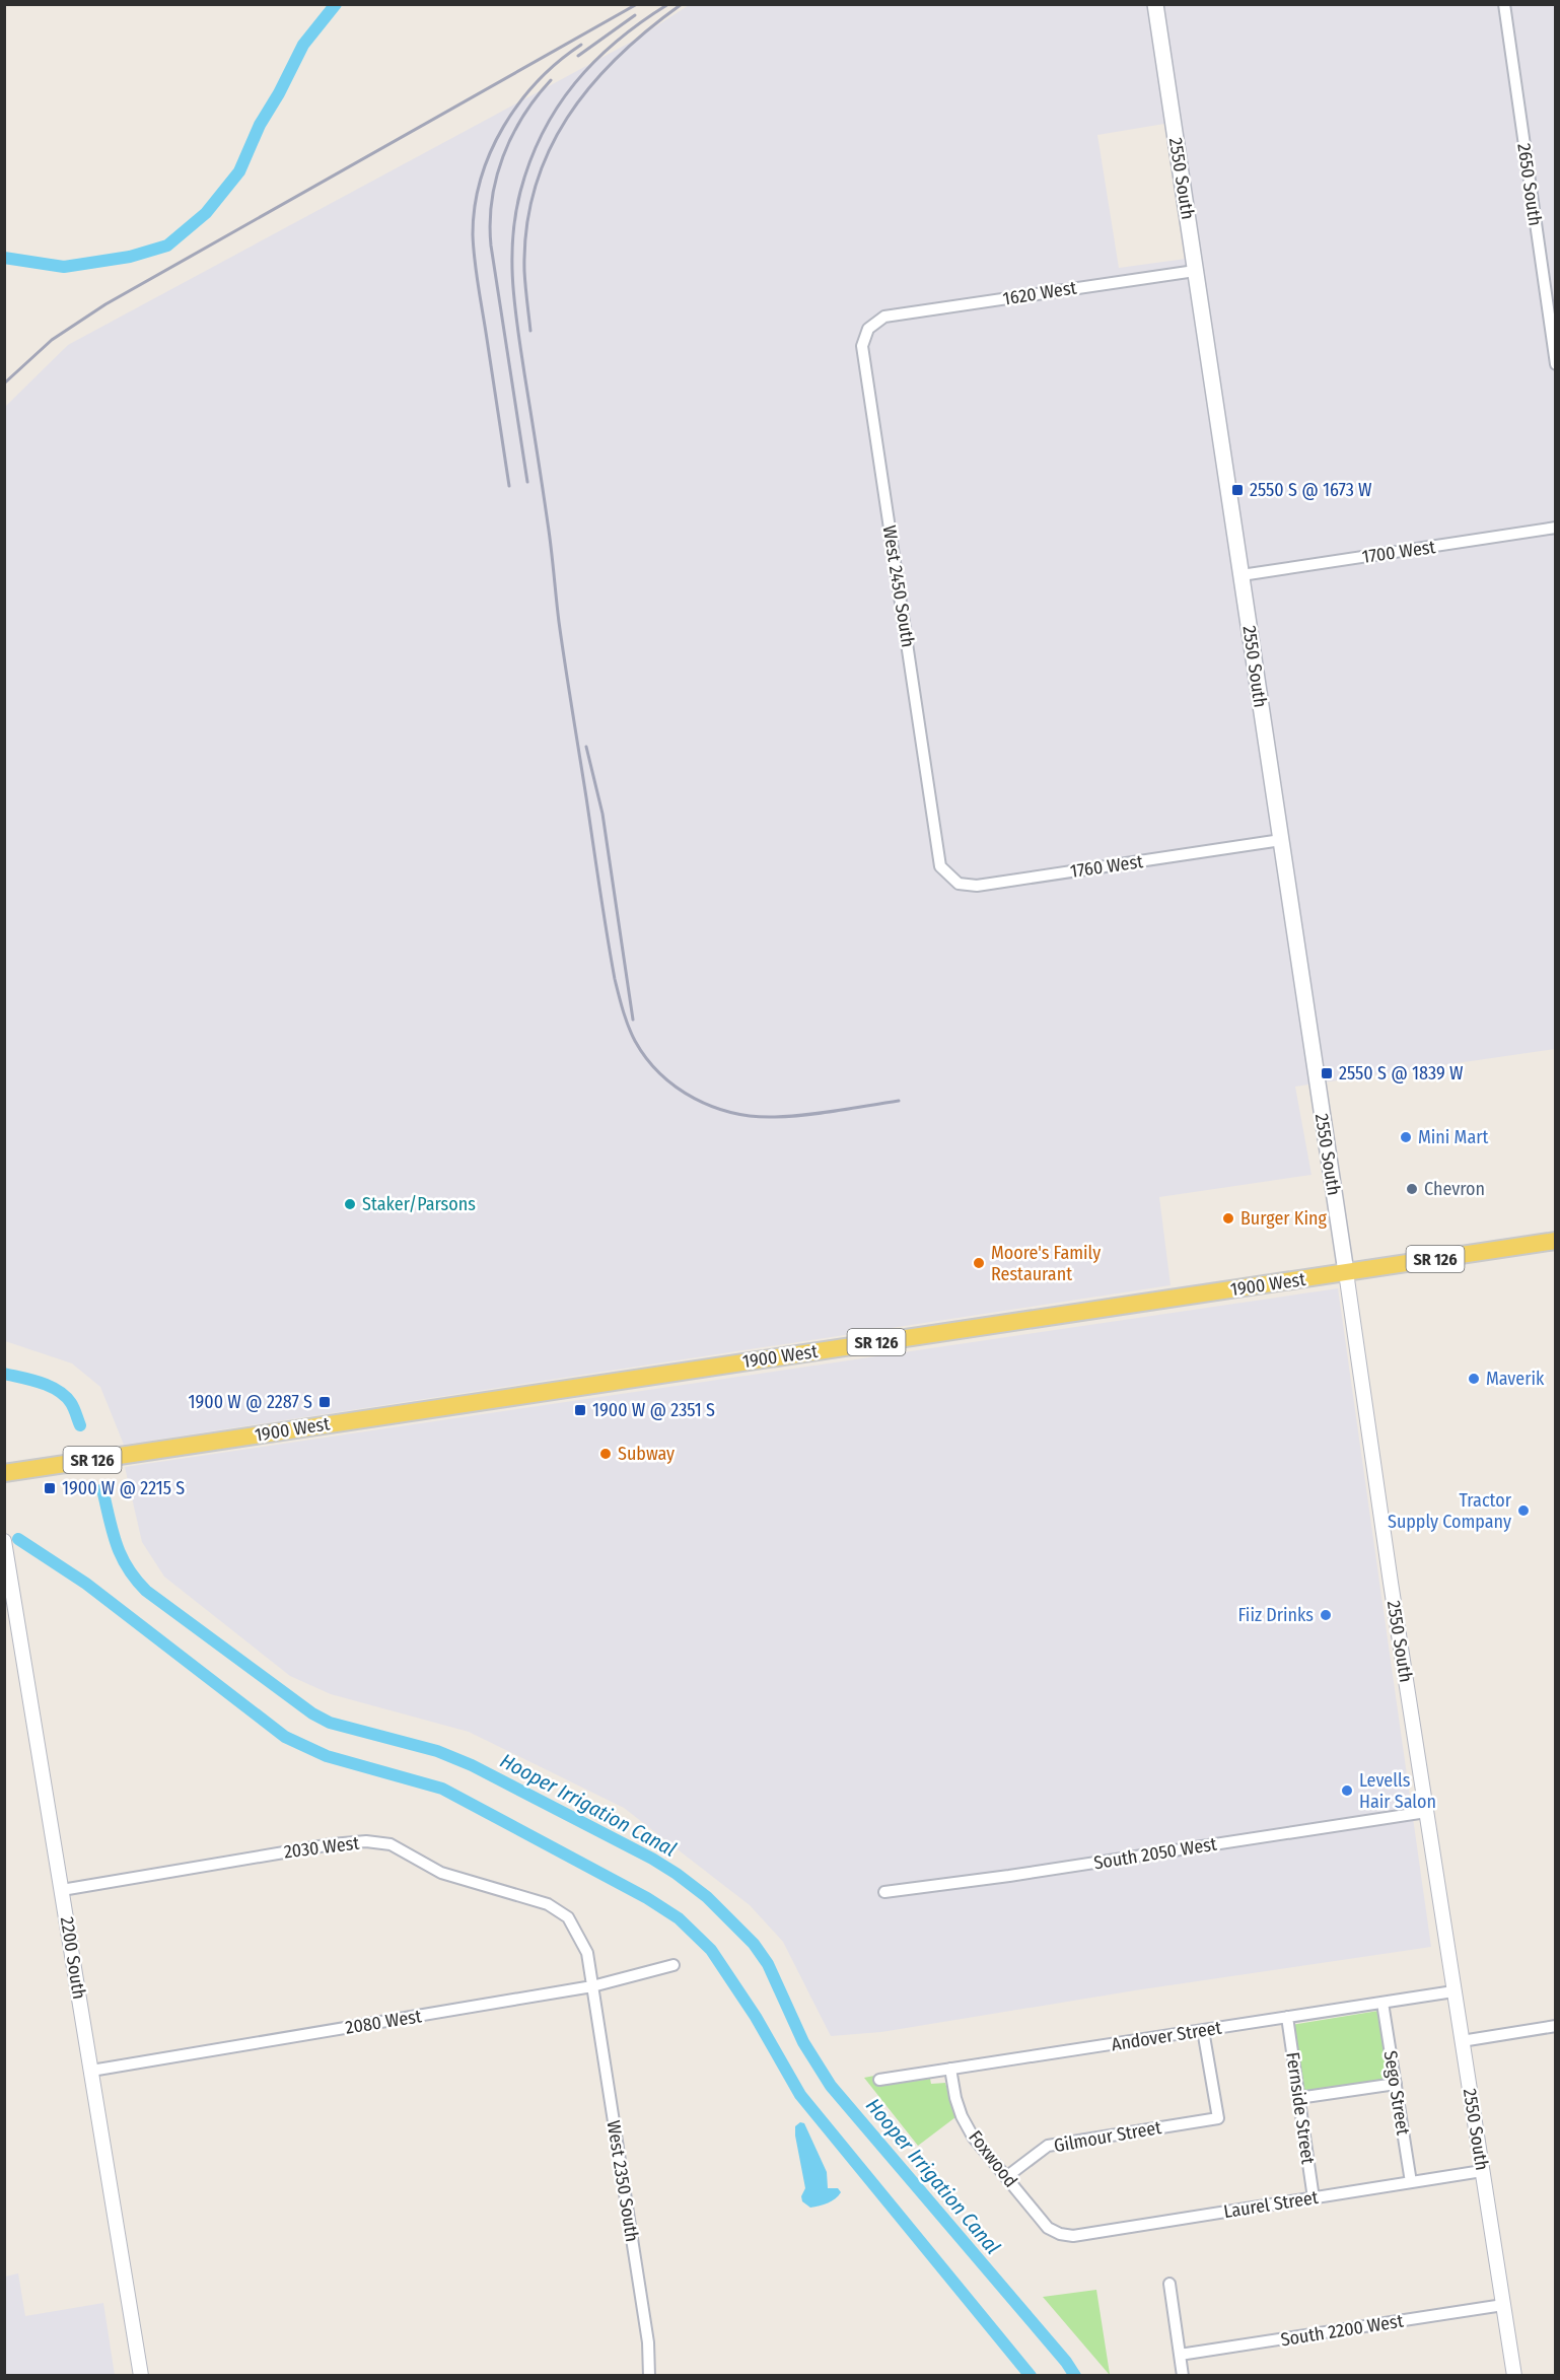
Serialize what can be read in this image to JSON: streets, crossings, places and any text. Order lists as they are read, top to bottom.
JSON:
{
  "streets": {
    "main road": ["2550 South", "SR 126", "1900 West"],
    "street": [
      "2650 South",
      "1620 West",
      "1700 West",
      "West 2450 South",
      "1760 West",
      "2030 West",
      "South 2050 West",
      "2200 South",
      "2080 West",
      "Andover Street",
      "Sego Street",
      "Fernside Street",
      "Gilmour Street",
      "Foxwood",
      "West 2350 South",
      "Laurel Street",
      "South 2200 West"
    ]
  },
  "crossings": [
    ["2550 South", "1620 West"],
    ["2550 South", "1700 West"],
    ["2550 South", "1760 West"],
    ["2550 South", "1900 West"],
    ["2550 South", "South 2050 West"],
    ["2550 South", "Andover Street"],
    ["2550 South", "Laurel Street"],
    ["2550 South", "South 2200 West"],
    ["1620 West", "West 2450 South"],
    ["West 2450 South", "1760 West"],
    ["2030 West", "2200 South"],
    ["2030 West", "2080 West"],
    ["2030 West", "West 2350 South"],
    ["2200 South", "2080 West"],
    ["2080 West", "West 2350 South"],
    ["Andover Street", "Sego Street"],
    ["Andover Street", "Fernside Street"],
    ["Andover Street", "Gilmour Street"],
    ["Andover Street", "Foxwood"],
    ["Sego Street", "Laurel Street"],
    ["Fernside Street", "Laurel Street"],
    ["Gilmour Street", "Foxwood"],
    ["Foxwood", "Laurel Street"]
  ],
  "water": ["Hooper Irrigation Canal"],
  "places": {
    "transit": [
      "2550 S @ 1673 W",
      "2550 S @ 1839 W",
      "1900 W @ 2287 S",
      "1900 W @ 2351 S",
      "1900 W @ 2215 S"
    ],
    "other": [
      "Mini Mart",
      "Chevron",
      "Staker/Parsons",
      "Burger King",
      "Moore's Family Restaurant",
      "Maverik",
      "Subway",
      "Tractor Supply Company",
      "Fiiz Drinks",
      "Levells Hair Salon"
    ]
  }
}
